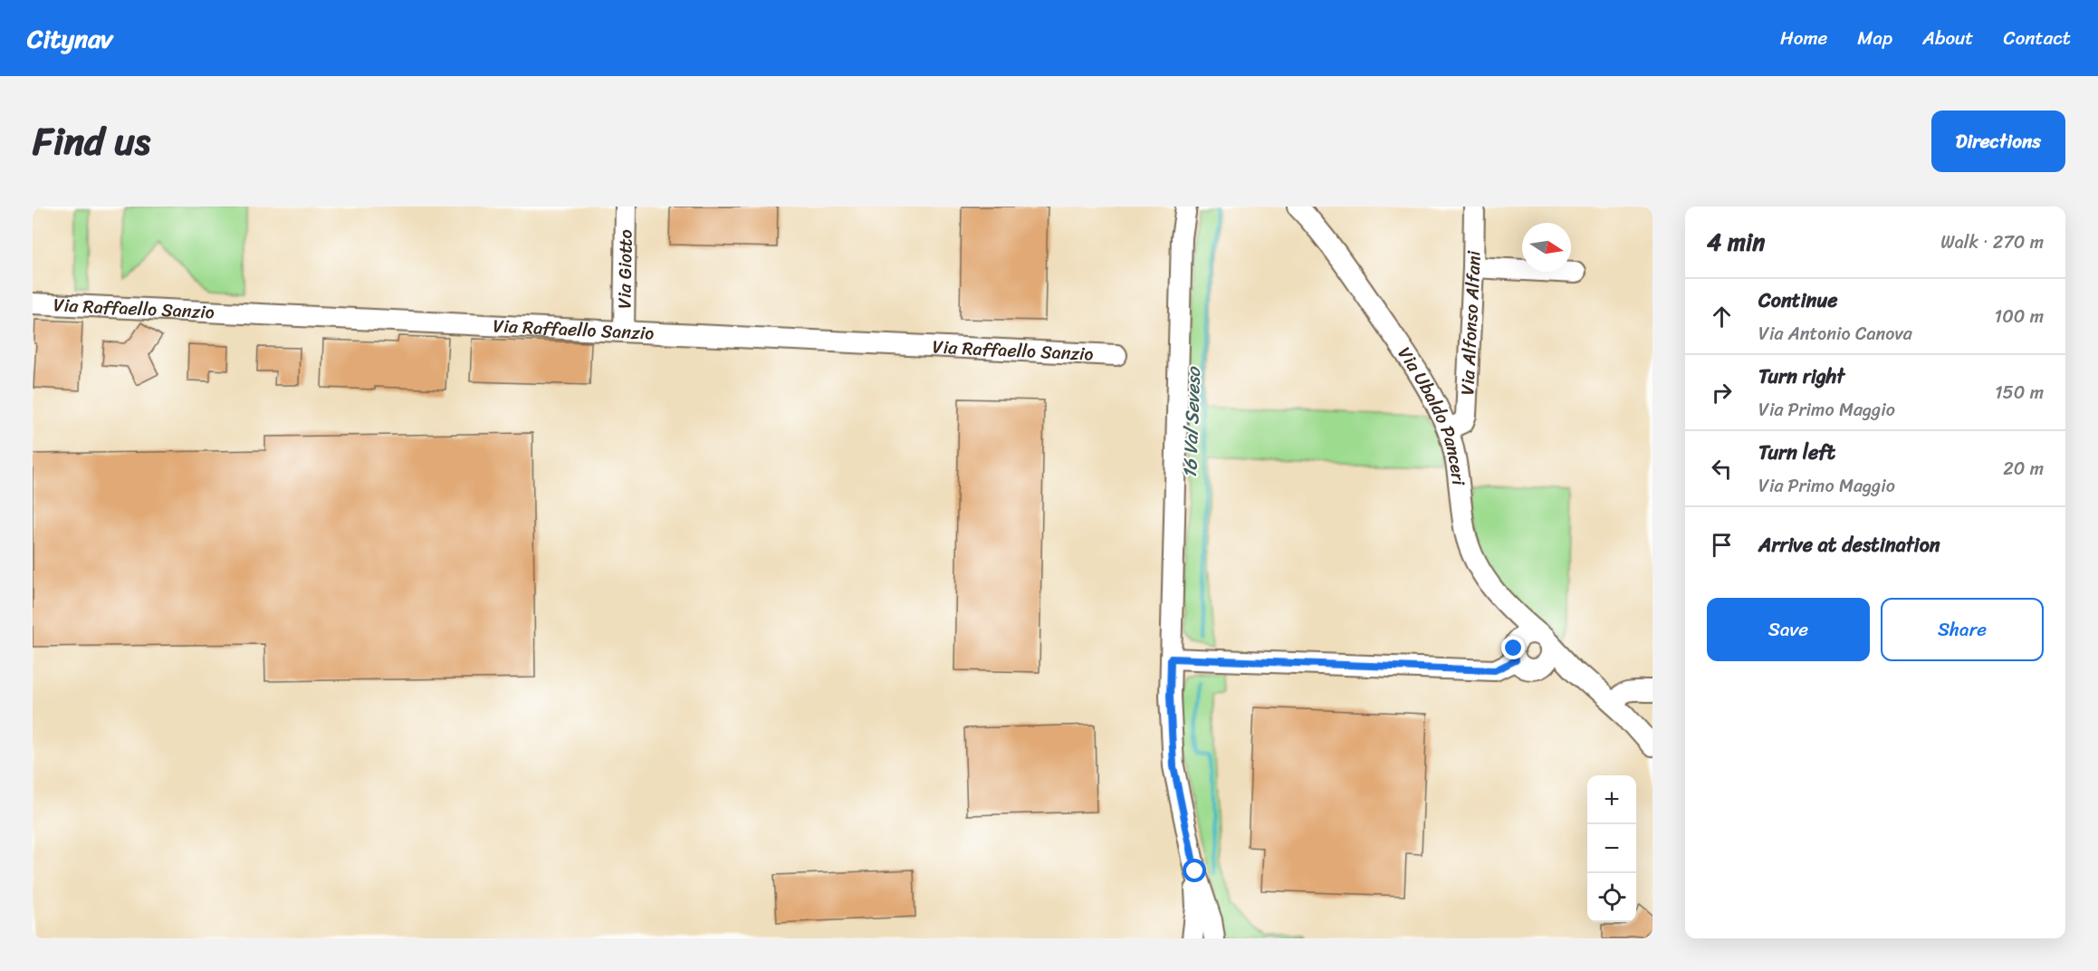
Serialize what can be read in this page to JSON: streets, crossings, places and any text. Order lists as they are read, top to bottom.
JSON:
{
  "streets": {
    "street": [
      "Via Giotto",
      "Via Raffaello Sanzio",
      "Via Alfonso Alfani",
      "Via Ubaldo Panceri"
    ]
  },
  "crossings": [
    ["Via Giotto", "Via Raffaello Sanzio"],
    ["Via Alfonso Alfani", "Via Ubaldo Panceri"]
  ],
  "water": ["16 Val Seveso"],
  "north": "right",
  "page": {
    "header": "Citynav",
    "nav": [
      "Home",
      "Map",
      "About",
      "Contact"
    ],
    "title": "Find us",
    "buttons": [
      "Directions",
      ["Save", "Share"]
    ],
    "heading": ["4 min", "Walk · 270 m"],
    "list": [
      ["Continue", "Via Antonio Canova", "100 m"],
      ["Turn right", "Via Primo Maggio", "150 m"],
      ["Turn left", "Via Primo Maggio", "20 m"],
      "Arrive at destination"
    ],
    "map_buttons": ["+", "−"]
  }
}
